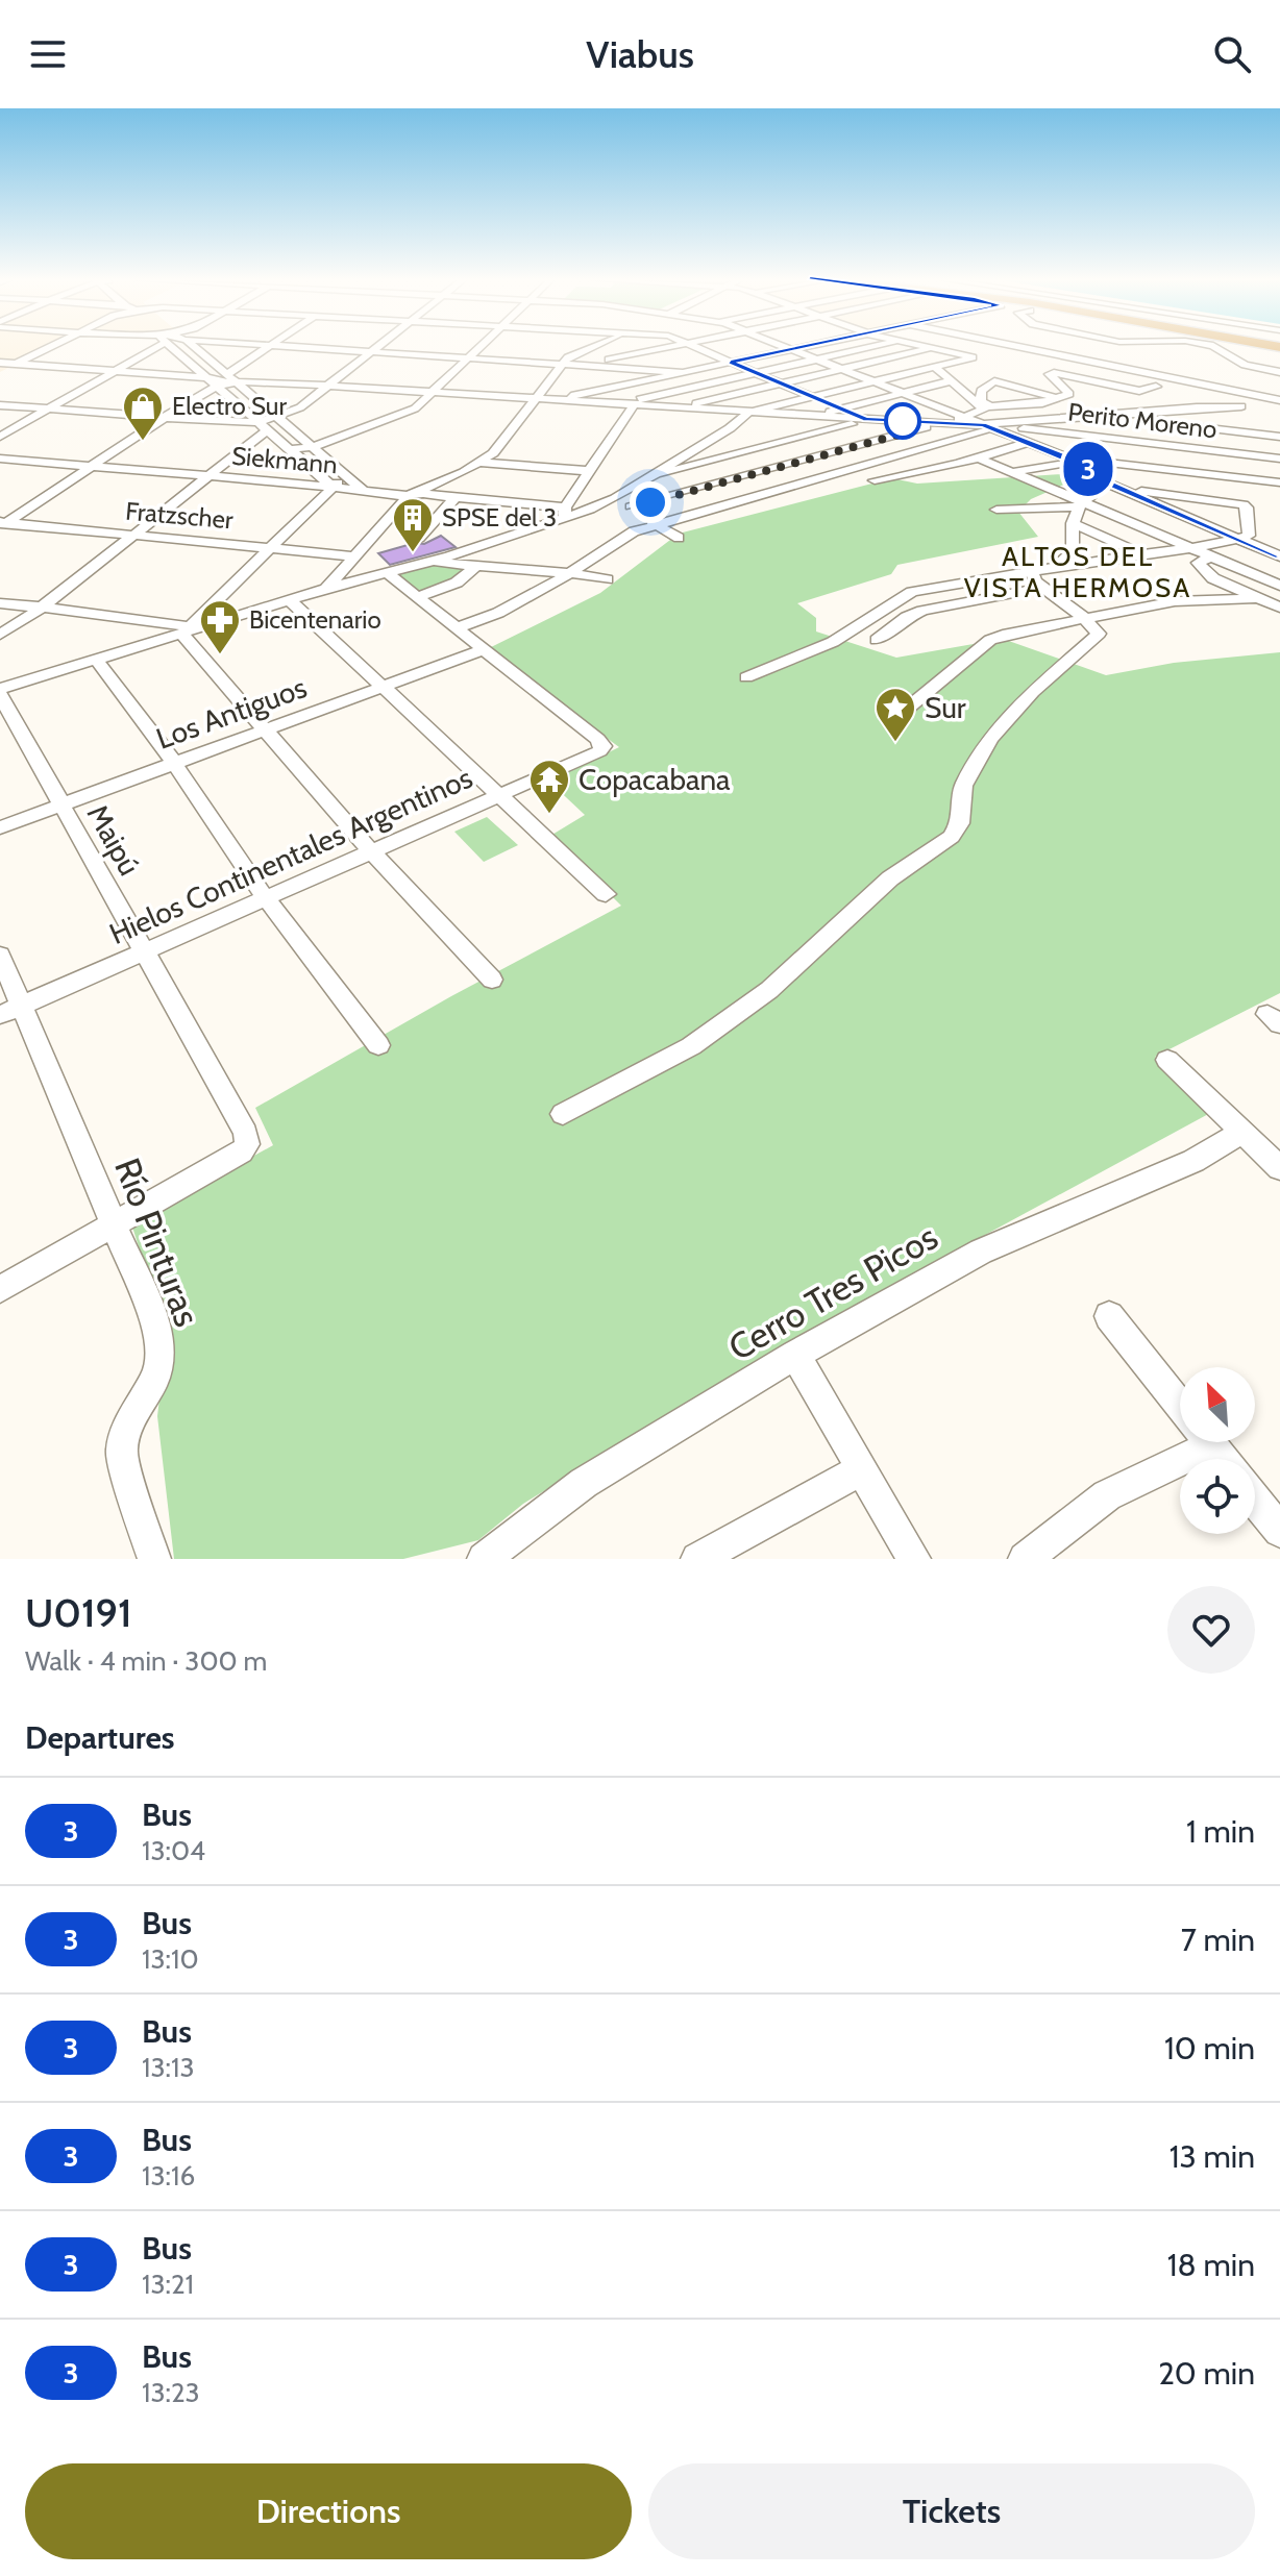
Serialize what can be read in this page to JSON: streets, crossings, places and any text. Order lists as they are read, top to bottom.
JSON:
{
  "streets": {
    "street": [
      "Perito Moreno",
      "Siekmann",
      "Fratzscher",
      "Los Antiguos",
      "Maipú",
      "Hielos Continentales Argentinos",
      "Río Pinturas",
      "Cerro Tres Picos"
    ]
  },
  "crossings": [
    ["Los Antiguos", "Maipú"],
    ["Los Antiguos", "Hielos Continentales Argentinos"],
    ["Maipú", "Hielos Continentales Argentinos"],
    ["Maipú", "Río Pinturas"],
    ["Hielos Continentales Argentinos", "Río Pinturas"]
  ],
  "districts": ["ALTOS DEL VISTA HERMOSA"],
  "places": {
    "shop": ["Electro Sur"],
    "building": ["SPSE del 3"],
    "pharmacy": ["Bicentenario"],
    "place": ["Sur"],
    "temple": ["Copacabana"]
  },
  "lines": ["bus line 3"],
  "north": "top left",
  "page": {
    "header": "Viabus",
    "on_map": "3",
    "heading": [
      ["U0191", "Walk · 4 min · 300 m"],
      "Departures"
    ],
    "list": [
      {
        "mark": "3",
        "name": "Bus",
        "note": "13:04",
        "value": "1 min"
      },
      {
        "mark": "3",
        "name": "Bus",
        "note": "13:10",
        "value": "7 min"
      },
      {
        "mark": "3",
        "name": "Bus",
        "note": "13:13",
        "value": "10 min"
      },
      {
        "mark": "3",
        "name": "Bus",
        "note": "13:16",
        "value": "13 min"
      },
      {
        "mark": "3",
        "name": "Bus",
        "note": "13:21",
        "value": "18 min"
      },
      {
        "mark": "3",
        "name": "Bus",
        "note": "13:23",
        "value": "20 min"
      }
    ],
    "buttons": ["Directions", "Tickets"]
  }
}
